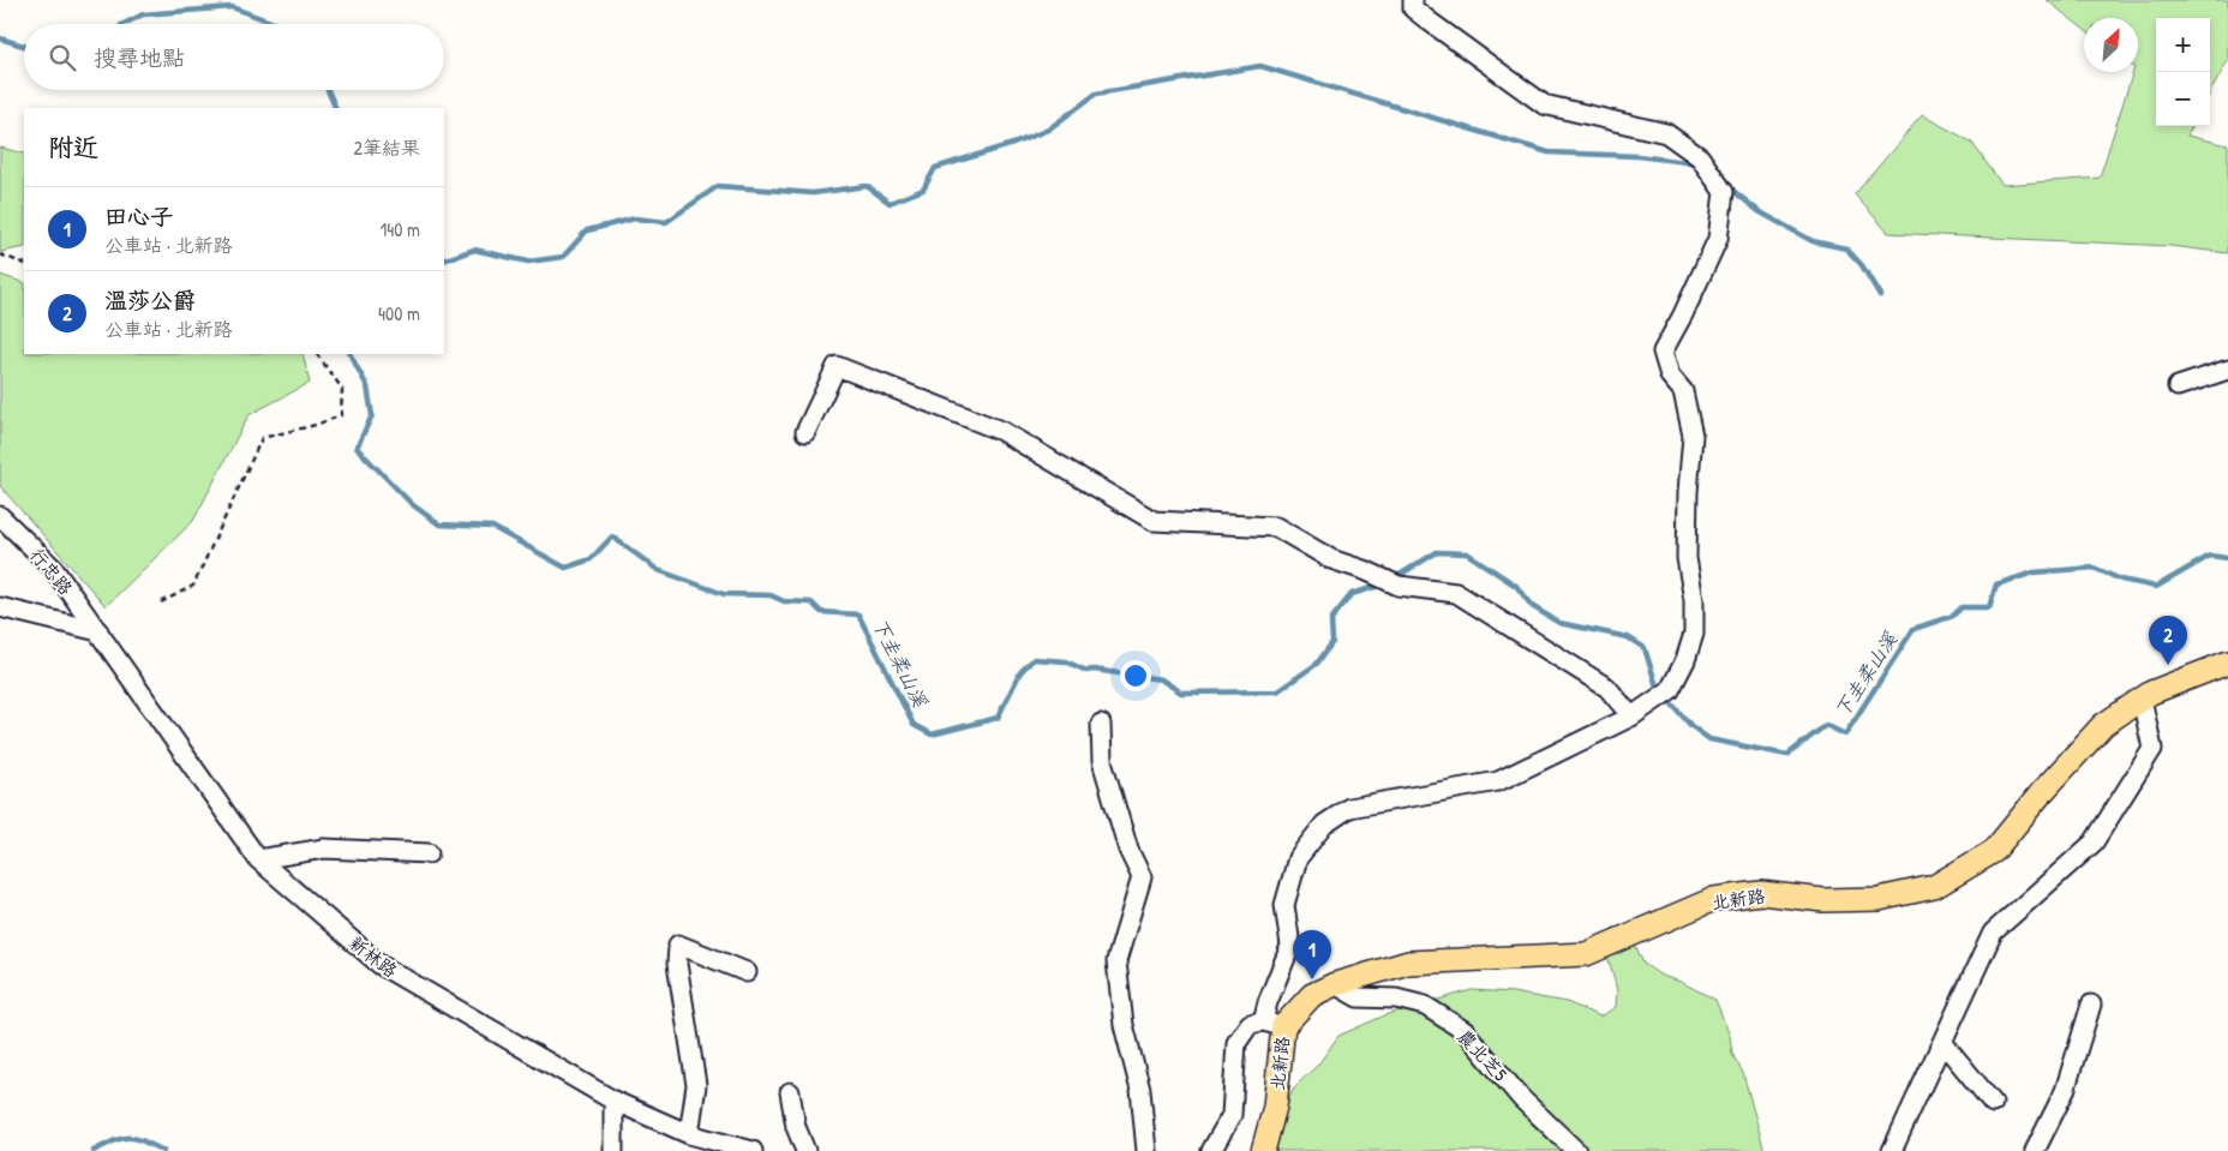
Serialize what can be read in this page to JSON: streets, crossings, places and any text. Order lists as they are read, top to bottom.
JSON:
{
  "streets": {
    "main road": ["北新路"],
    "street": ["行忠路", "新林路", "農北芝5"]
  },
  "crossings": [
    ["行忠路", "新林路"],
    ["北新路", "農北芝5"]
  ],
  "water": ["下圭柔山溪"],
  "north": "top right",
  "page": {
    "map_buttons": ["+", "−"],
    "search": "搜尋地點",
    "heading": ["附近", "2筆結果"],
    "list": [
      {
        "mark": "1",
        "name": "田心子",
        "note": "公車站 · 北新路",
        "value": "140 m"
      },
      {
        "mark": "2",
        "name": "溫莎公爵",
        "note": "公車站 · 北新路",
        "value": "400 m"
      }
    ],
    "pins": ["2", "1"]
  }
}
